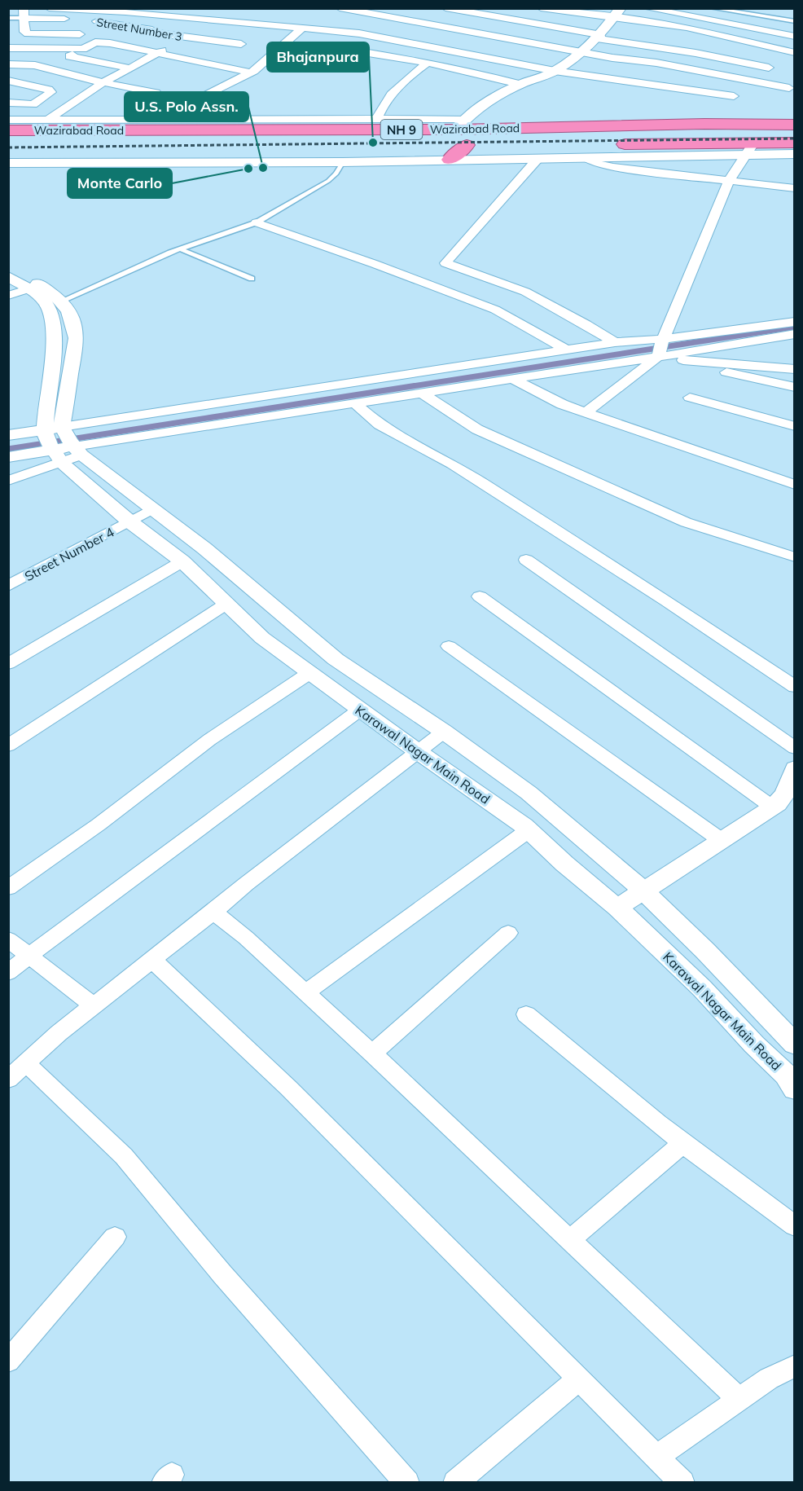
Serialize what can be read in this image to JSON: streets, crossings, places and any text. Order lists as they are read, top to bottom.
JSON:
{
  "streets": {
    "highway": ["Wazirabad Road", "NH 9"],
    "street": ["Street Number 3", "Street Number 4", "Karawal Nagar Main Road"]
  },
  "crossings": [
    ["Street Number 4", "Karawal Nagar Main Road"]
  ],
  "places": ["Bhajanpura", "U.S. Polo Assn.", "Monte Carlo"]
}
